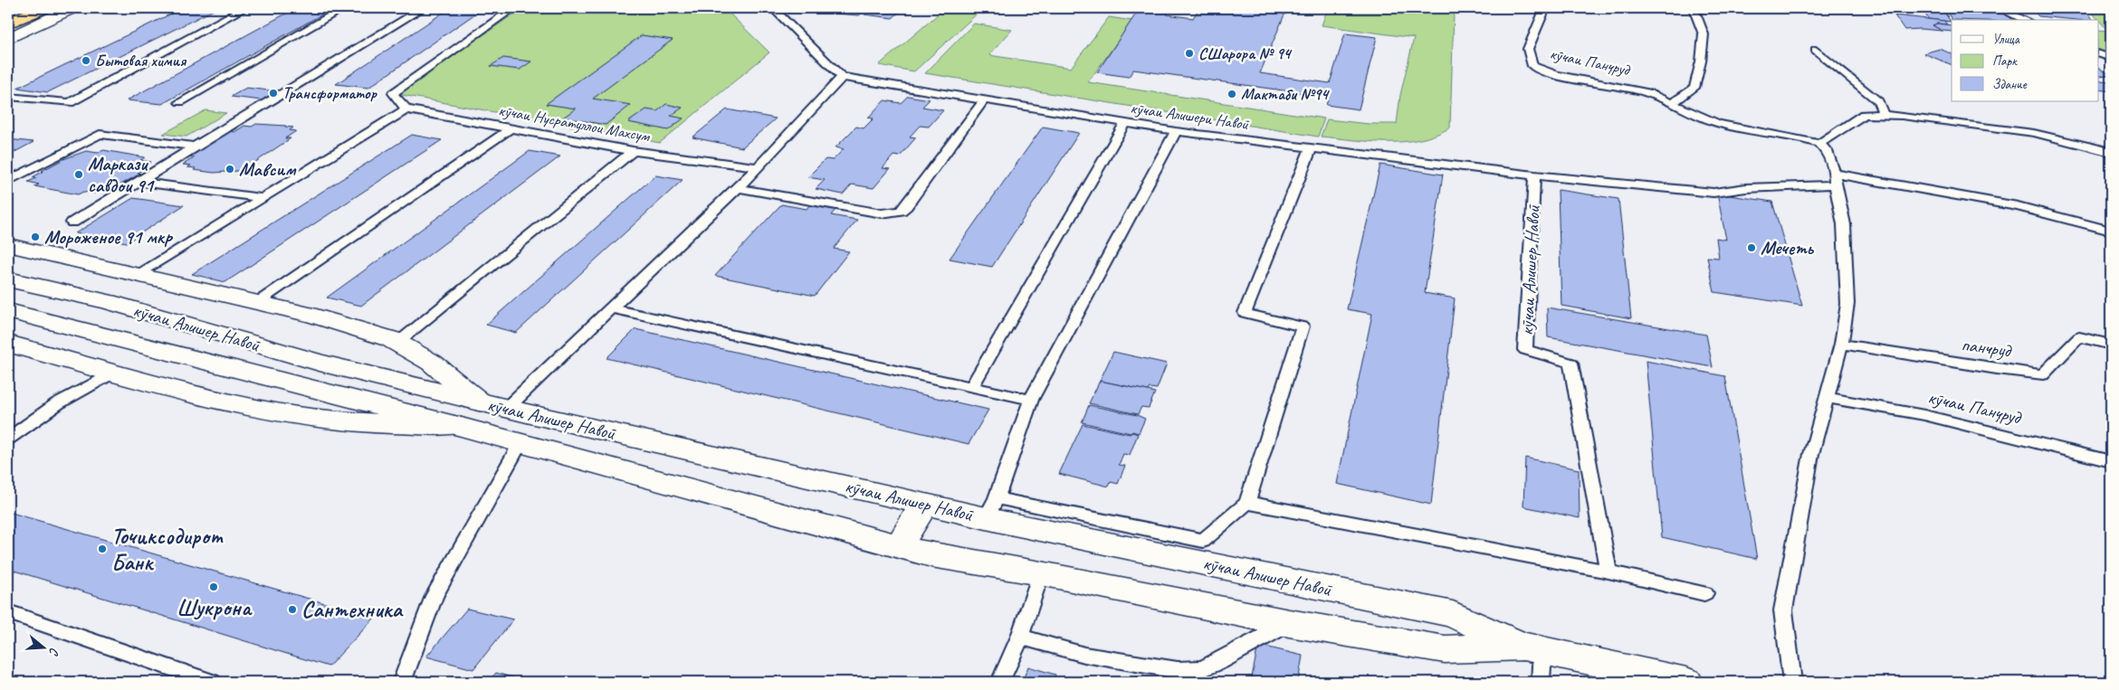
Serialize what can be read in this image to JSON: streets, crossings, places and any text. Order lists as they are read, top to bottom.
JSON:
{
  "streets": {
    "street": ["кӯчаи Алишер Навоӣ"],
    "lane": [
      "кӯчаи Панҷруд",
      "кӯчаи Алишери Навоӣ",
      "кӯчаи Нусратуллои Махсум",
      "панчруд"
    ]
  },
  "crossings": [
    ["кӯчаи Алишери Навоӣ", "кӯчаи Алишер Навоӣ"]
  ],
  "places": [
    "СШарора № 94",
    "Бытовая химия",
    "Трансформатор",
    "Мактаби №94",
    "Мавсим",
    "Маркази савдои 91",
    "Мороженое 91 мкр",
    "Мечеть",
    "Точиксодирот Банк",
    "Шукрона",
    "Сантехника"
  ],
  "legend": ["Улица", "Парк", "Здание"],
  "north": "right"
}
